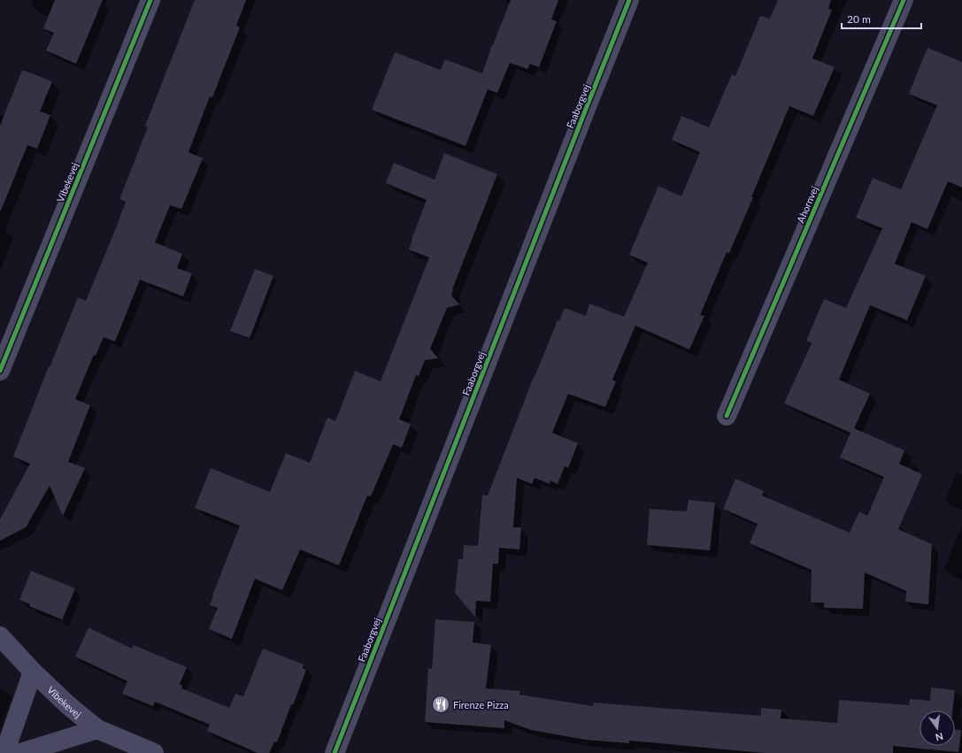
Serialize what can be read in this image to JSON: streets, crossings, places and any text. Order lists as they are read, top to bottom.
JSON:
{
  "streets": {
    "street": ["Faaborgvej", "Vibekevej", "Ahornvej"]
  },
  "places": {
    "restaurant": ["Firenze Pizza"]
  },
  "scale_bar": "20 m",
  "north": "bottom"
}
